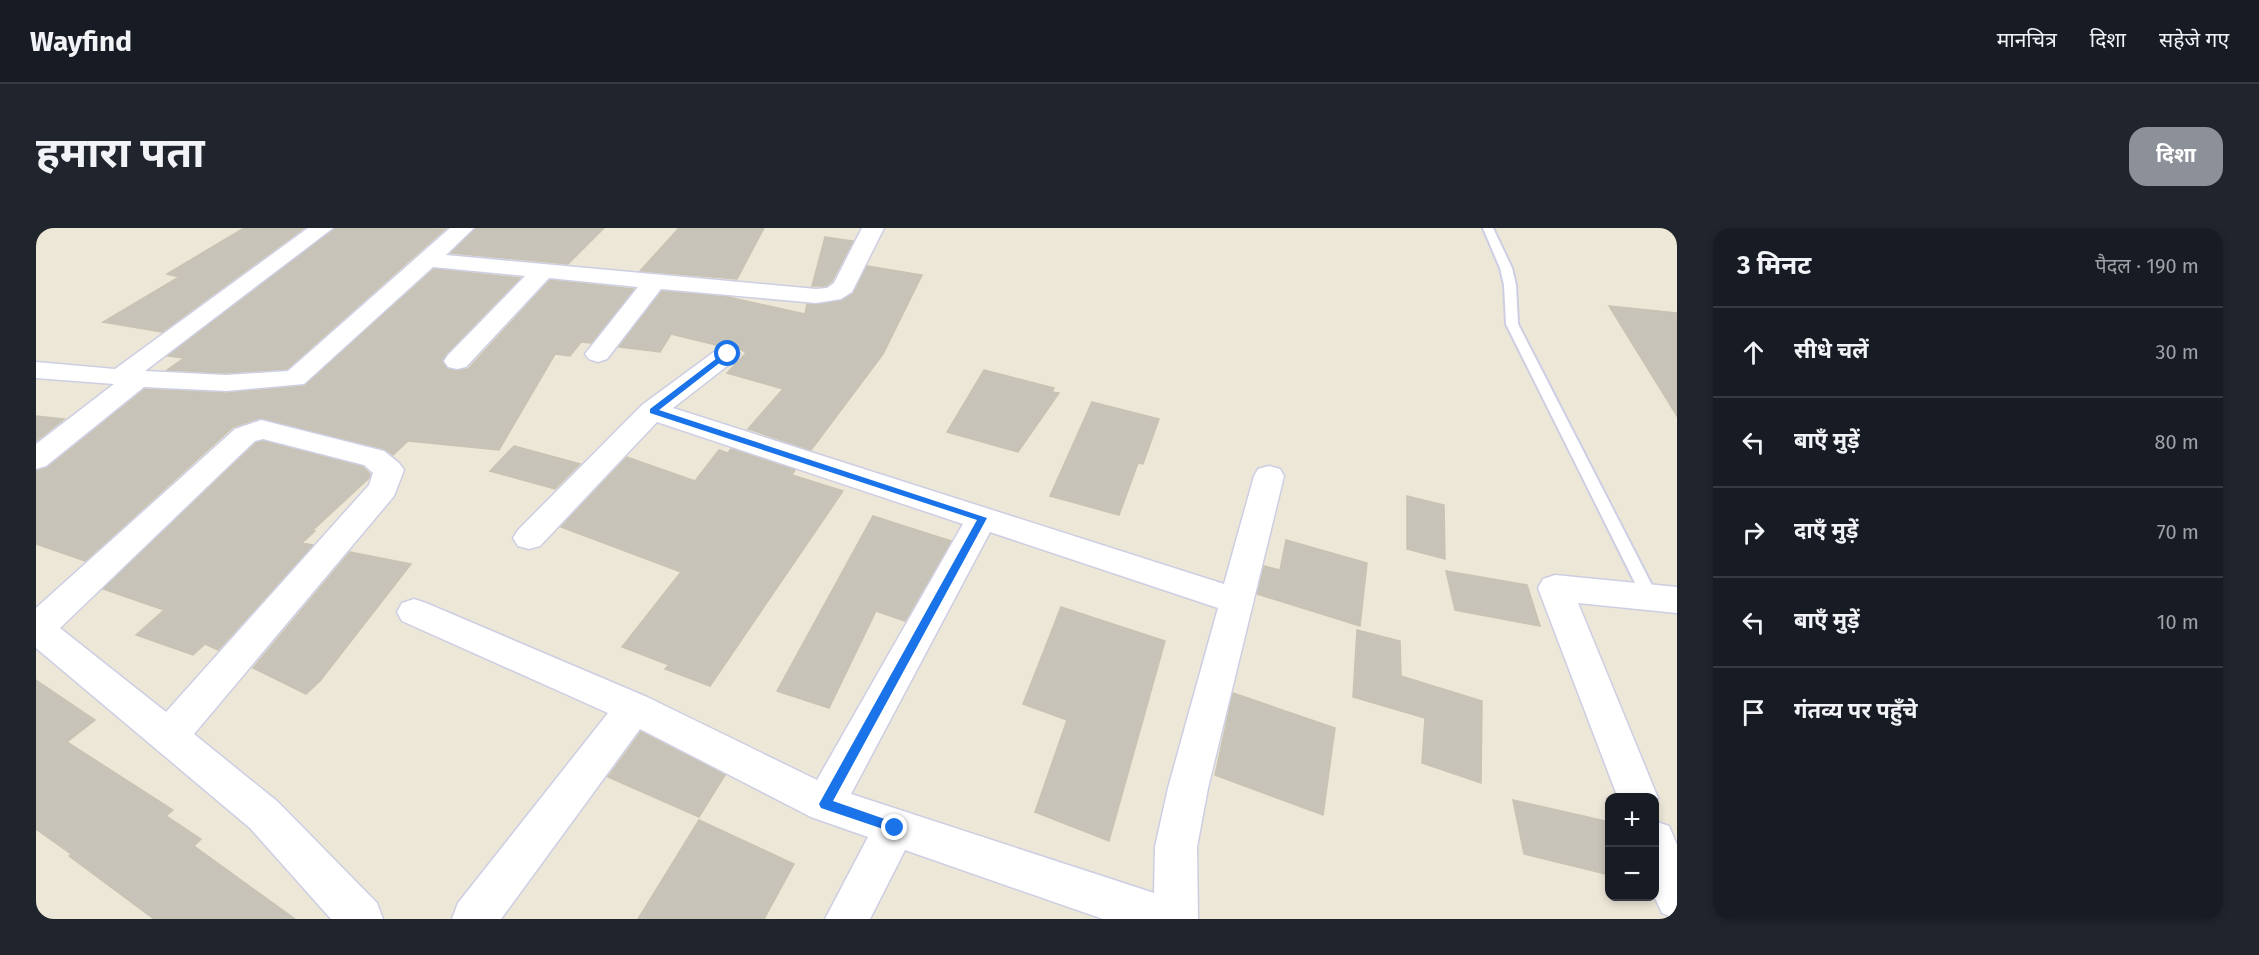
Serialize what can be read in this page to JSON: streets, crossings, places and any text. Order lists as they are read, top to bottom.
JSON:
{
  "page": {
    "header": "Wayfind",
    "nav": ["मानचित्र", "दिशा", "सहेजे गए"],
    "buttons": "दिशा",
    "title": "हमारा पता",
    "heading": ["3 मिनट", "पैदल · 190 m"],
    "list": [
      ["सीधे चलें", "30 m"],
      ["बाएँ मुड़ें", "80 m"],
      ["दाएँ मुड़ें", "70 m"],
      ["बाएँ मुड़ें", "10 m"],
      "गंतव्य पर पहुँचे"
    ],
    "map_buttons": ["+", "−"]
  }
}
